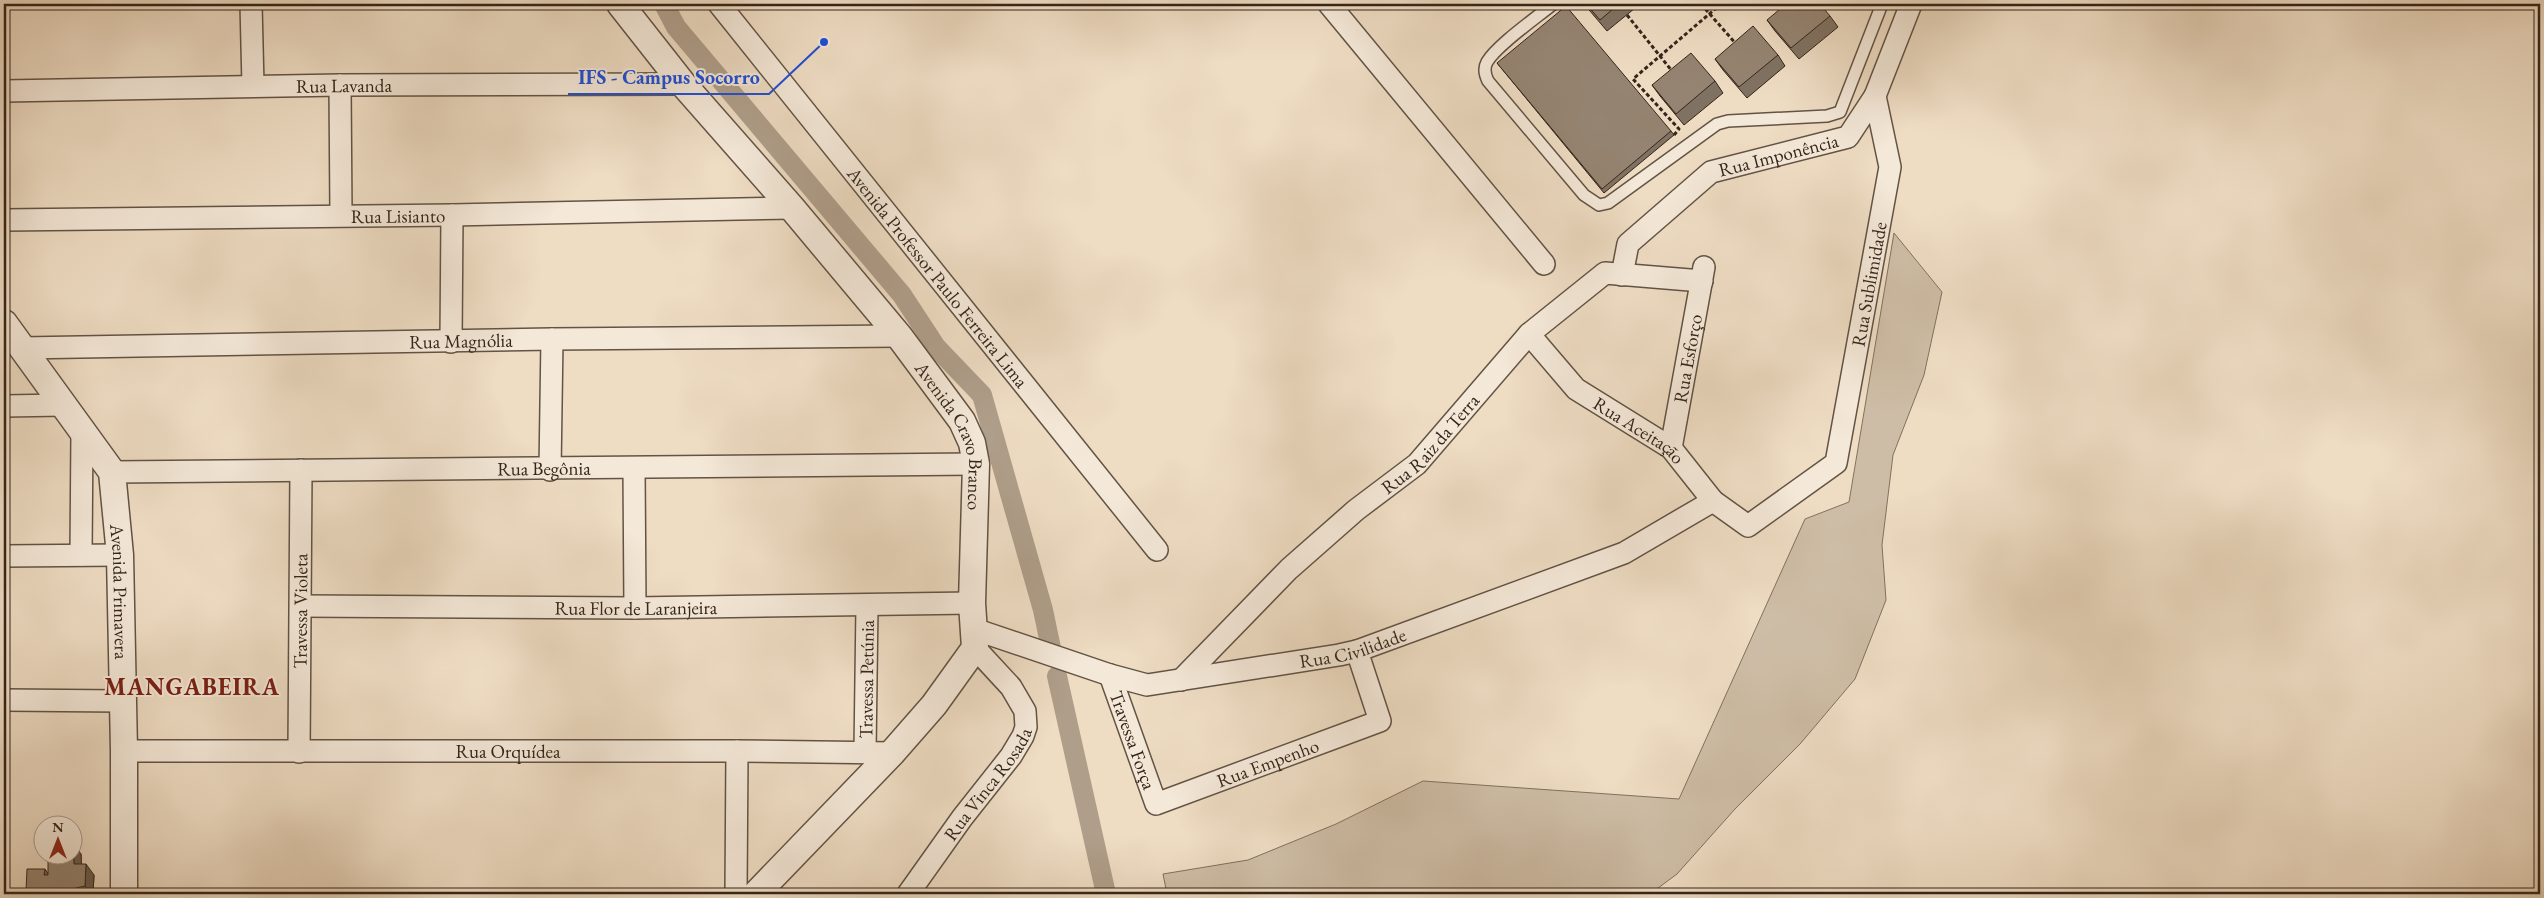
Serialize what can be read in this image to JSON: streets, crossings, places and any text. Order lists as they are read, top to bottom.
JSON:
{
  "streets": {
    "street": [
      "Rua Lavanda",
      "Rua Imponência",
      "Rua Lisianto",
      "Avenida Professor Paulo Ferreira Lima",
      "Rua Sublimidade",
      "Rua Magnólia",
      "Rua Esforço",
      "Rua Aceitação",
      "Avenida Cravo Branco",
      "Rua Raiz da Terra",
      "Rua Begônia",
      "Avenida Primavera",
      "Rua Flor de Laranjeira",
      "Travessa Violeta",
      "Rua Civilidade",
      "Travessa Petúnia",
      "Travessa Força",
      "Rua Orquídea",
      "Rua Empenho",
      "Rua Vinca Rosada"
    ]
  },
  "crossings": [
    ["Rua Lavanda", "Avenida Cravo Branco"],
    ["Rua Imponência", "Rua Sublimidade"],
    ["Rua Imponência", "Rua Raiz da Terra"],
    ["Rua Lisianto", "Avenida Cravo Branco"],
    ["Rua Sublimidade", "Rua Aceitação"],
    ["Rua Magnólia", "Avenida Cravo Branco"],
    ["Rua Esforço", "Rua Aceitação"],
    ["Rua Esforço", "Rua Raiz da Terra"],
    ["Rua Aceitação", "Rua Raiz da Terra"],
    ["Rua Aceitação", "Rua Civilidade"],
    ["Avenida Cravo Branco", "Rua Begônia"],
    ["Avenida Cravo Branco", "Rua Flor de Laranjeira"],
    ["Avenida Cravo Branco", "Rua Civilidade"],
    ["Avenida Cravo Branco", "Rua Vinca Rosada"],
    ["Rua Raiz da Terra", "Rua Civilidade"],
    ["Rua Begônia", "Avenida Primavera"],
    ["Rua Begônia", "Travessa Violeta"],
    ["Avenida Primavera", "Rua Orquídea"],
    ["Rua Flor de Laranjeira", "Travessa Violeta"],
    ["Rua Flor de Laranjeira", "Travessa Petúnia"],
    ["Travessa Violeta", "Rua Orquídea"],
    ["Rua Civilidade", "Travessa Força"],
    ["Rua Civilidade", "Rua Empenho"],
    ["Rua Civilidade", "Rua Vinca Rosada"],
    ["Travessa Petúnia", "Rua Orquídea"],
    ["Travessa Força", "Rua Empenho"]
  ],
  "districts": ["MANGABEIRA"],
  "places": ["IFS - Campus Socorro"],
  "north": "top"
}
